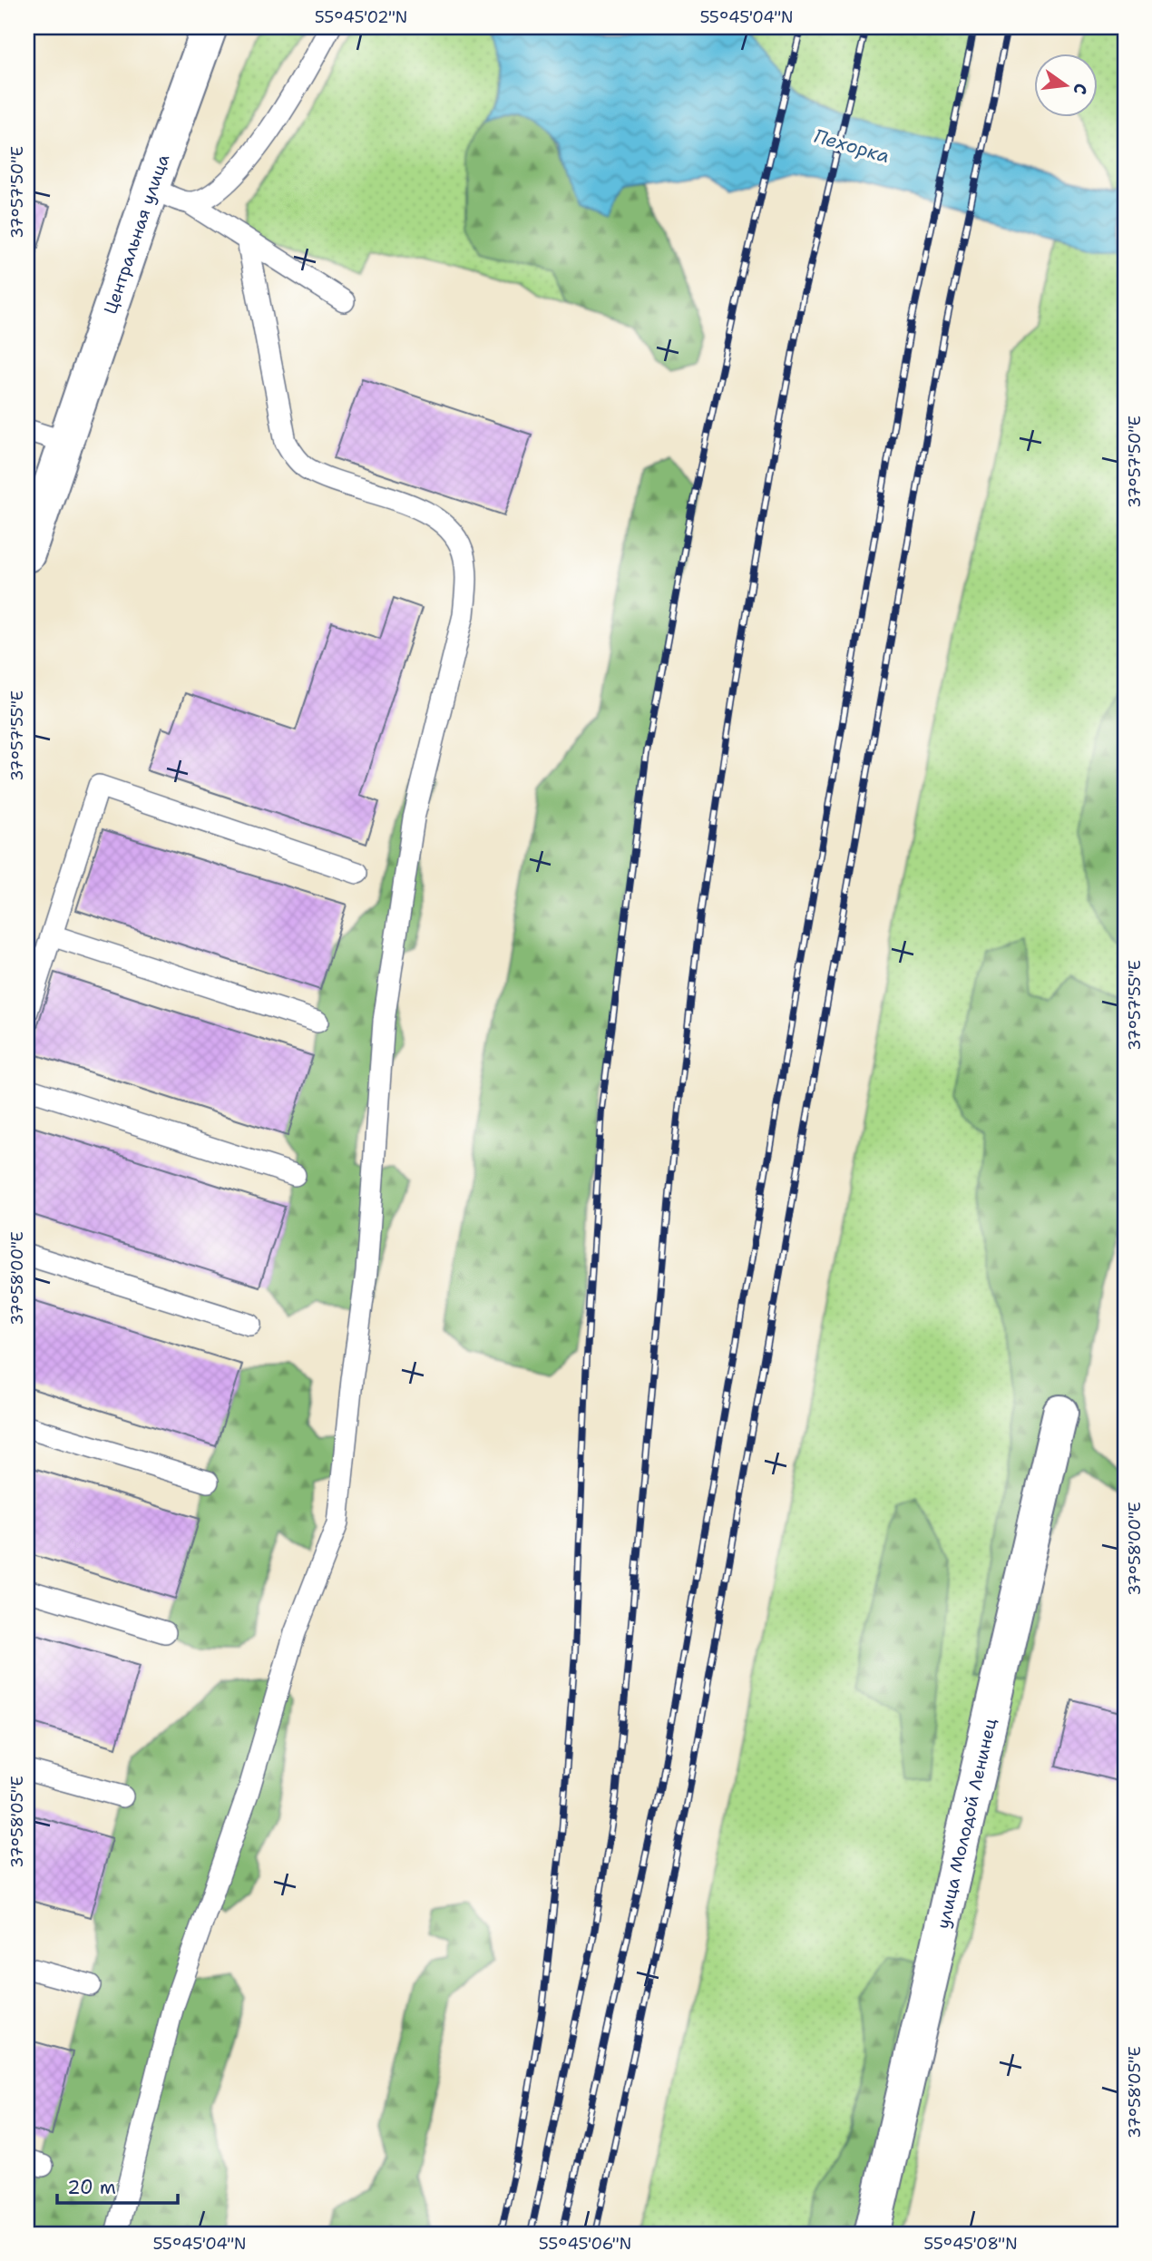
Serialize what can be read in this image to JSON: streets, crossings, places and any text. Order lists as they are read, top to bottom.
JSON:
{
  "streets": {
    "street": ["Центральная улица", "улица Молодой Ленинец"]
  },
  "water": ["Пехорка"],
  "scale_bar": "20 m",
  "north": "right",
  "coordinates": [
    "55°45'02\"N",
    "55°45'04\"N",
    "37°57'50\"E",
    "37°57'55\"E",
    "37°58'00\"E",
    "37°58'05\"E",
    "55°45'06\"N",
    "55°45'08\"N"
  ]
}
